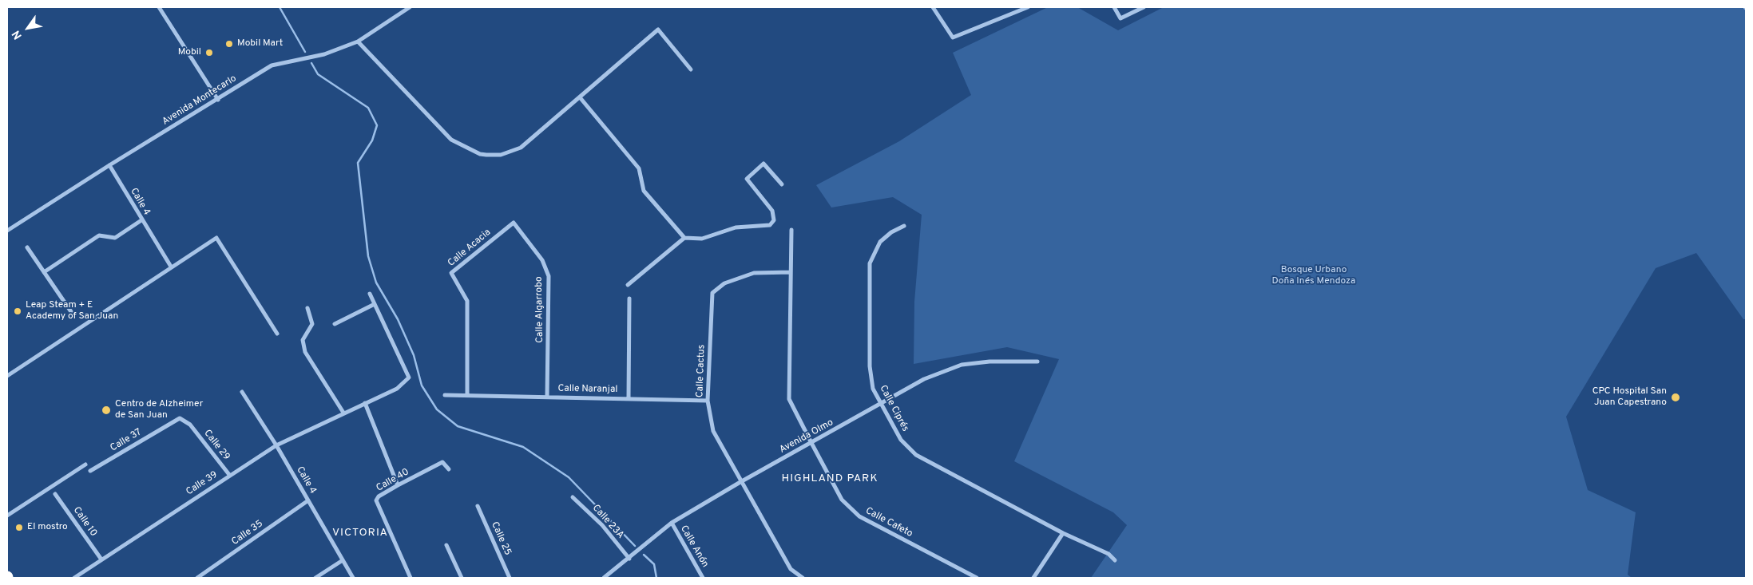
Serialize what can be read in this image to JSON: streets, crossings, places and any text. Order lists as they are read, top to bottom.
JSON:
{
  "streets": {
    "street": [
      "Avenida Montecarlo",
      "Calle 4",
      "Calle Acacia",
      "Calle Algarrobo",
      "Calle Cactus",
      "Calle Naranjal",
      "Calle Ciprés",
      "Avenida Olmo",
      "Calle 37",
      "Calle 29",
      "Calle 40",
      "Calle 39",
      "Calle 10",
      "Calle 23A",
      "Calle Cafeto",
      "Calle 35",
      "Calle 25",
      "Calle Anón"
    ]
  },
  "crossings": [
    ["Avenida Montecarlo", "Calle 4"],
    ["Calle 4", "Calle 39"],
    ["Calle 4", "Calle 35"],
    ["Calle Acacia", "Calle Algarrobo"],
    ["Calle Acacia", "Calle Naranjal"],
    ["Calle Algarrobo", "Calle Naranjal"],
    ["Calle Cactus", "Calle Naranjal"],
    ["Calle Cactus", "Avenida Olmo"],
    ["Calle Cactus", "Calle Cafeto"],
    ["Calle Ciprés", "Avenida Olmo"],
    ["Avenida Olmo", "Calle 23A"],
    ["Avenida Olmo", "Calle Cafeto"],
    ["Avenida Olmo", "Calle Anón"],
    ["Calle 37", "Calle 29"],
    ["Calle 29", "Calle 39"],
    ["Calle 39", "Calle 10"]
  ],
  "districts": ["HIGHLAND PARK", "VICTORIA"],
  "parks": ["Bosque Urbano Doña Inés Mendoza"],
  "places": [
    "Mobil Mart",
    "Mobil",
    "Leap Steam + E Academy of San Juan",
    "CPC Hospital San Juan Capestrano",
    "Centro de Alzheimer de San Juan",
    "El mostro"
  ],
  "north": "bottom left"
}
